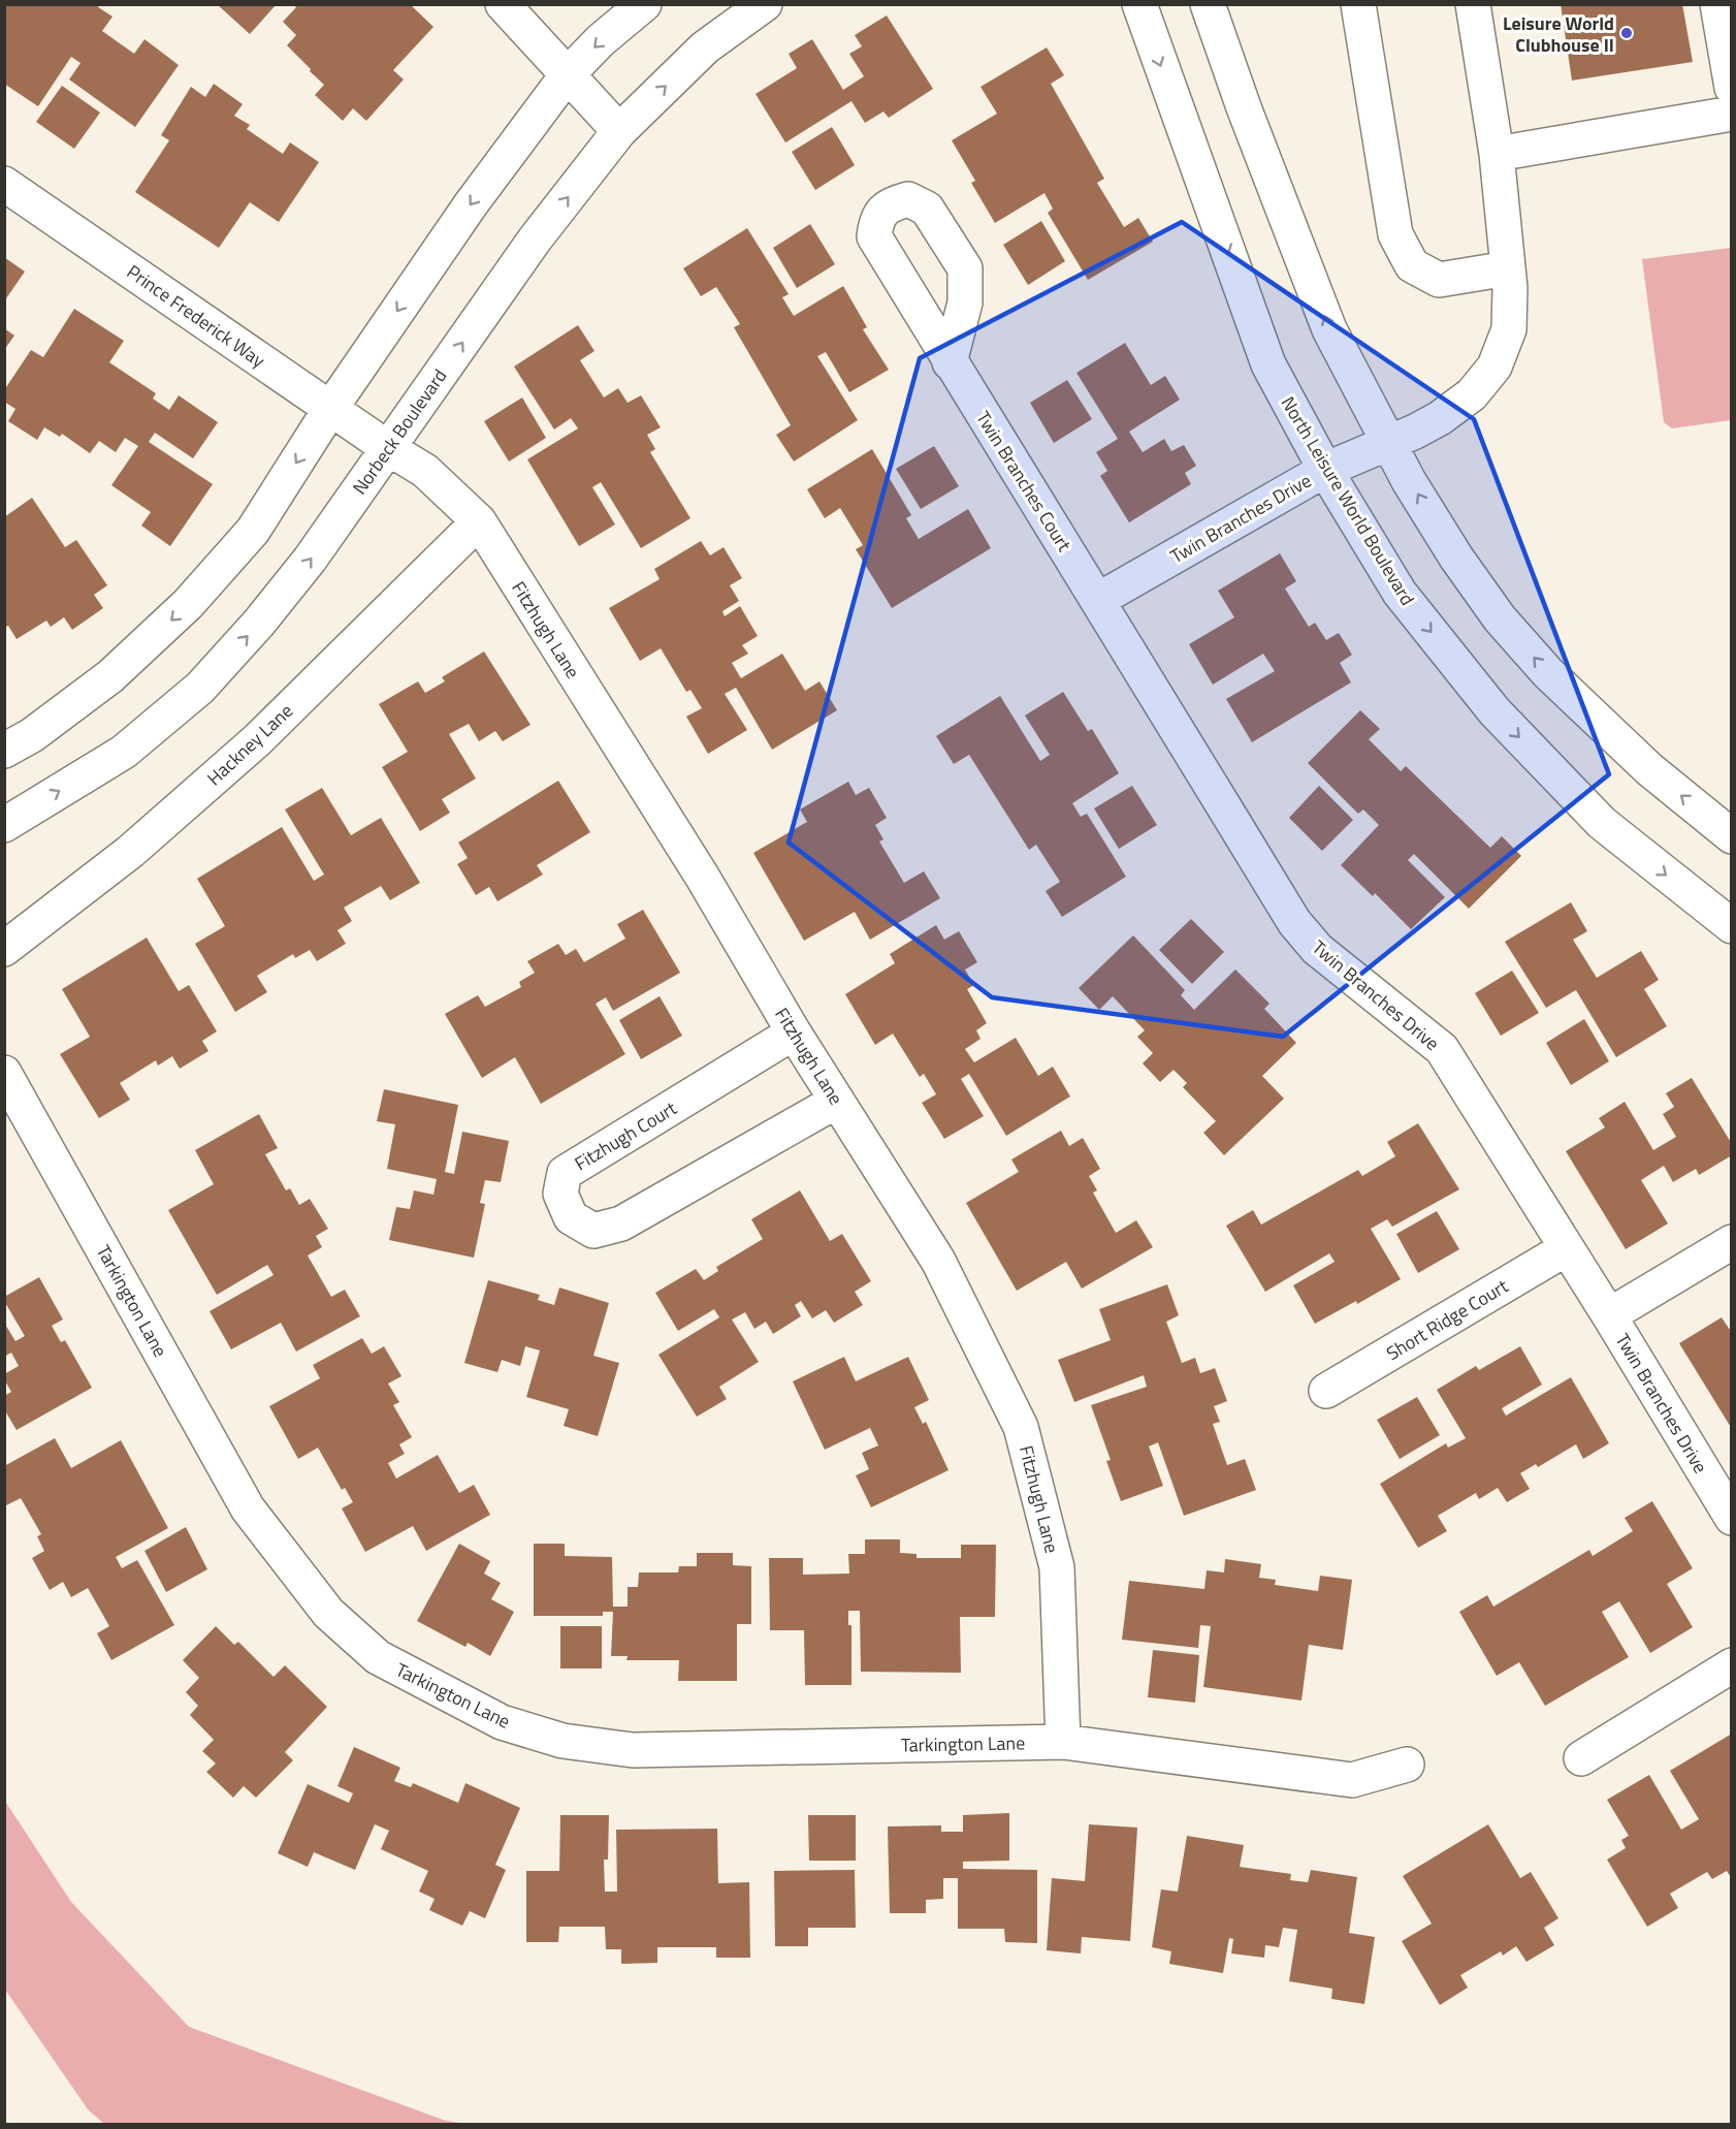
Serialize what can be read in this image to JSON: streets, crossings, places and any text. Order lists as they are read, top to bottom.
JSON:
{
  "streets": {
    "street": [
      "Prince Frederick Way",
      "Norbeck Boulevard",
      "Twin Branches Court",
      "North Leisure World Boulevard",
      "Twin Branches Drive",
      "Fitzhugh Lane",
      "Hackney Lane",
      "Fitzhugh Court",
      "Tarkington Lane",
      "Short Ridge Court"
    ]
  },
  "crossings": [
    ["Prince Frederick Way", "Norbeck Boulevard"],
    ["Prince Frederick Way", "Fitzhugh Lane"],
    ["Norbeck Boulevard", "Fitzhugh Lane"],
    ["Twin Branches Court", "Twin Branches Drive"],
    ["North Leisure World Boulevard", "Twin Branches Drive"],
    ["Twin Branches Drive", "Short Ridge Court"],
    ["Fitzhugh Lane", "Hackney Lane"],
    ["Fitzhugh Lane", "Fitzhugh Court"],
    ["Fitzhugh Lane", "Tarkington Lane"]
  ],
  "places": ["Leisure World Clubhouse II"]
}
